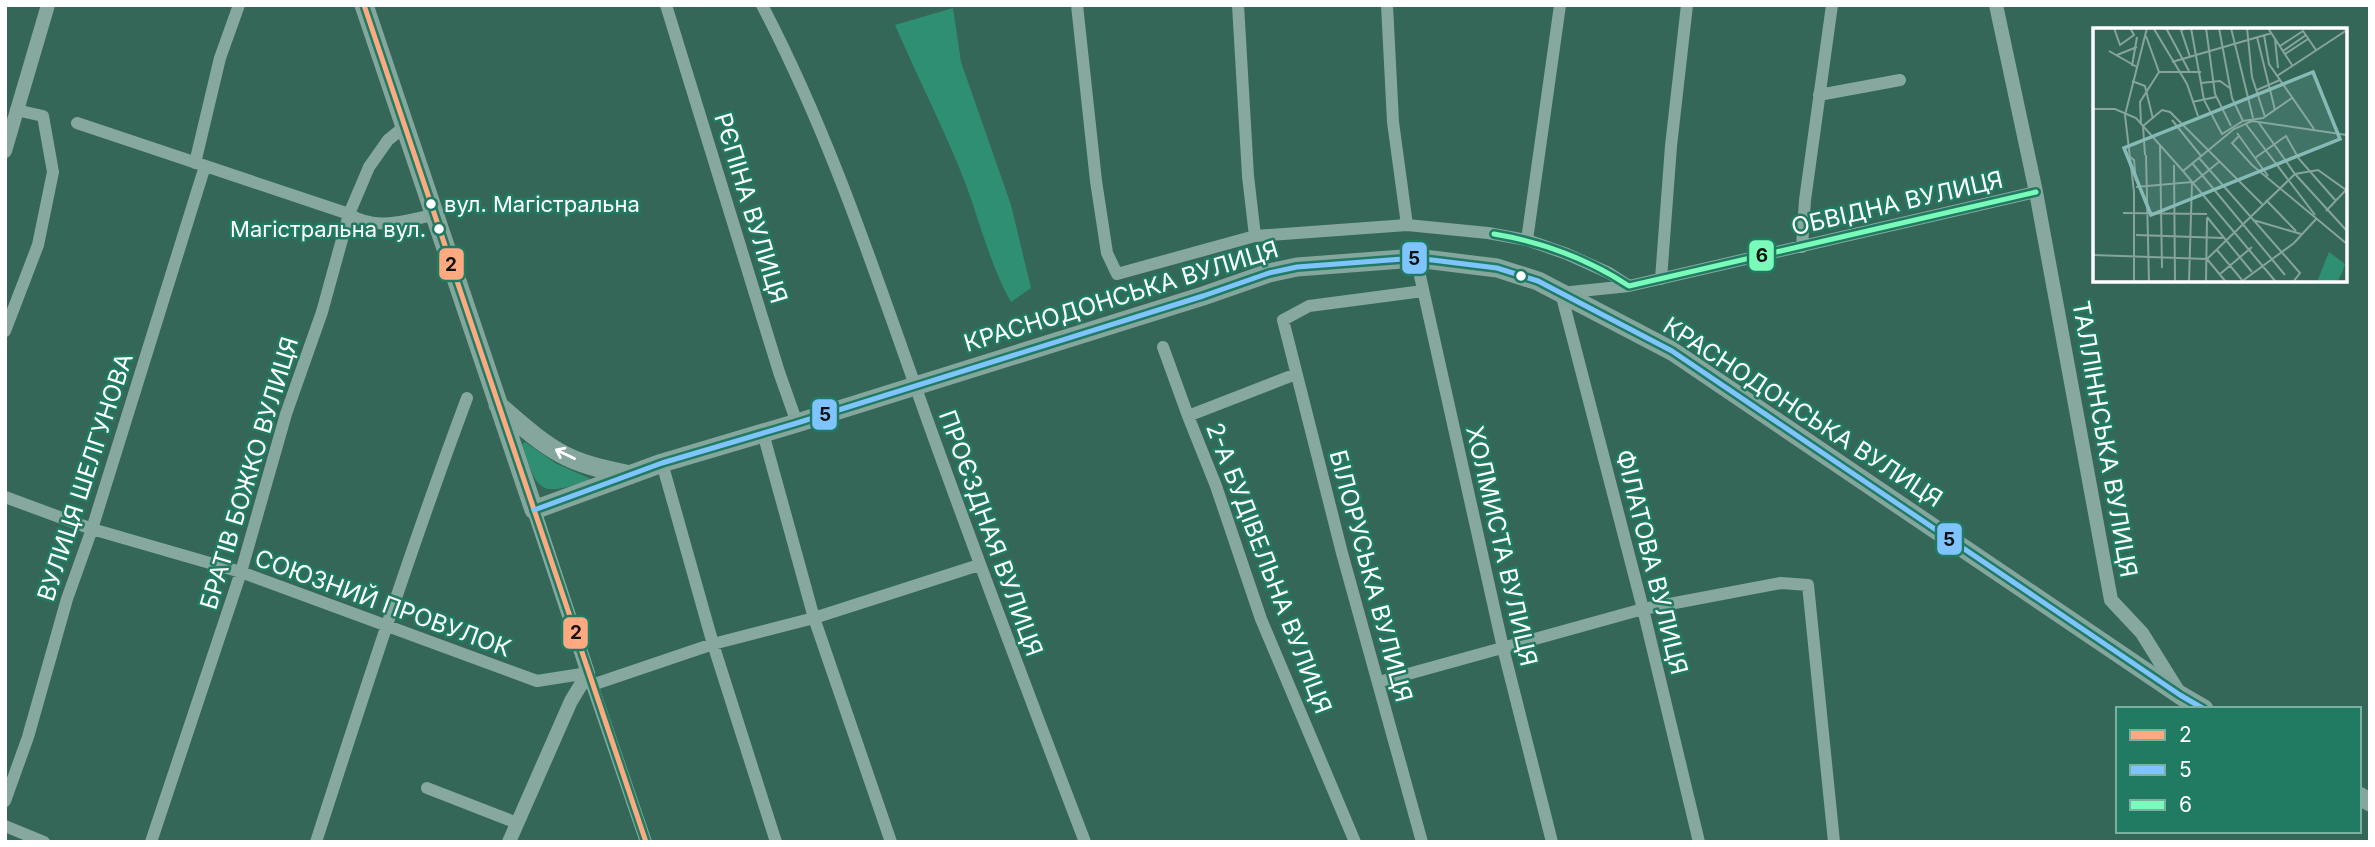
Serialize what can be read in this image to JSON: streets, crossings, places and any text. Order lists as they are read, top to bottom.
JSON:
{
  "streets": {
    "main road": ["КРАСНОДОНСЬКА ВУЛИЦЯ"],
    "street": [
      "ОБВІДНА ВУЛИЦЯ",
      "РЄПІНА ВУЛИЦЯ",
      "ТАЛЛІННСЬКА ВУЛИЦЯ",
      "БРАТІВ БОЖКО ВУЛИЦЯ",
      "ВУЛИЦЯ ШЕЛГУНОВА",
      "ПРОЄЗДНАЯ ВУЛИЦЯ",
      "ХОЛМИСТА ВУЛИЦЯ",
      "ФІЛАТОВА ВУЛИЦЯ",
      "2-А БУДІВЕЛЬНА ВУЛИЦЯ",
      "БІЛОРУСЬКА ВУЛИЦЯ",
      "СОЮЗНИЙ ПРОВУЛОК"
    ]
  },
  "crossings": [
    ["ОБВІДНА ВУЛИЦЯ", "КРАСНОДОНСЬКА ВУЛИЦЯ"],
    ["ОБВІДНА ВУЛИЦЯ", "ТАЛЛІННСЬКА ВУЛИЦЯ"],
    ["ОБВІДНА ВУЛИЦЯ", "ФІЛАТОВА ВУЛИЦЯ"],
    ["РЄПІНА ВУЛИЦЯ", "КРАСНОДОНСЬКА ВУЛИЦЯ"],
    ["КРАСНОДОНСЬКА ВУЛИЦЯ", "ТАЛЛІННСЬКА ВУЛИЦЯ"],
    ["КРАСНОДОНСЬКА ВУЛИЦЯ", "ПРОЄЗДНАЯ ВУЛИЦЯ"],
    ["КРАСНОДОНСЬКА ВУЛИЦЯ", "ХОЛМИСТА ВУЛИЦЯ"],
    ["КРАСНОДОНСЬКА ВУЛИЦЯ", "ФІЛАТОВА ВУЛИЦЯ"],
    ["БРАТІВ БОЖКО ВУЛИЦЯ", "СОЮЗНИЙ ПРОВУЛОК"],
    ["ВУЛИЦЯ ШЕЛГУНОВА", "СОЮЗНИЙ ПРОВУЛОК"],
    ["ПРОЄЗДНАЯ ВУЛИЦЯ", "СОЮЗНИЙ ПРОВУЛОК"],
    ["ХОЛМИСТА ВУЛИЦЯ", "БІЛОРУСЬКА ВУЛИЦЯ"],
    ["2-А БУДІВЕЛЬНА ВУЛИЦЯ", "БІЛОРУСЬКА ВУЛИЦЯ"]
  ],
  "places": ["вул. Магістральна", "Магістральна вул."],
  "lines": ["transit line 2", "transit line 6", "transit line 5"],
  "legend": ["2", "5", "6"]
}
